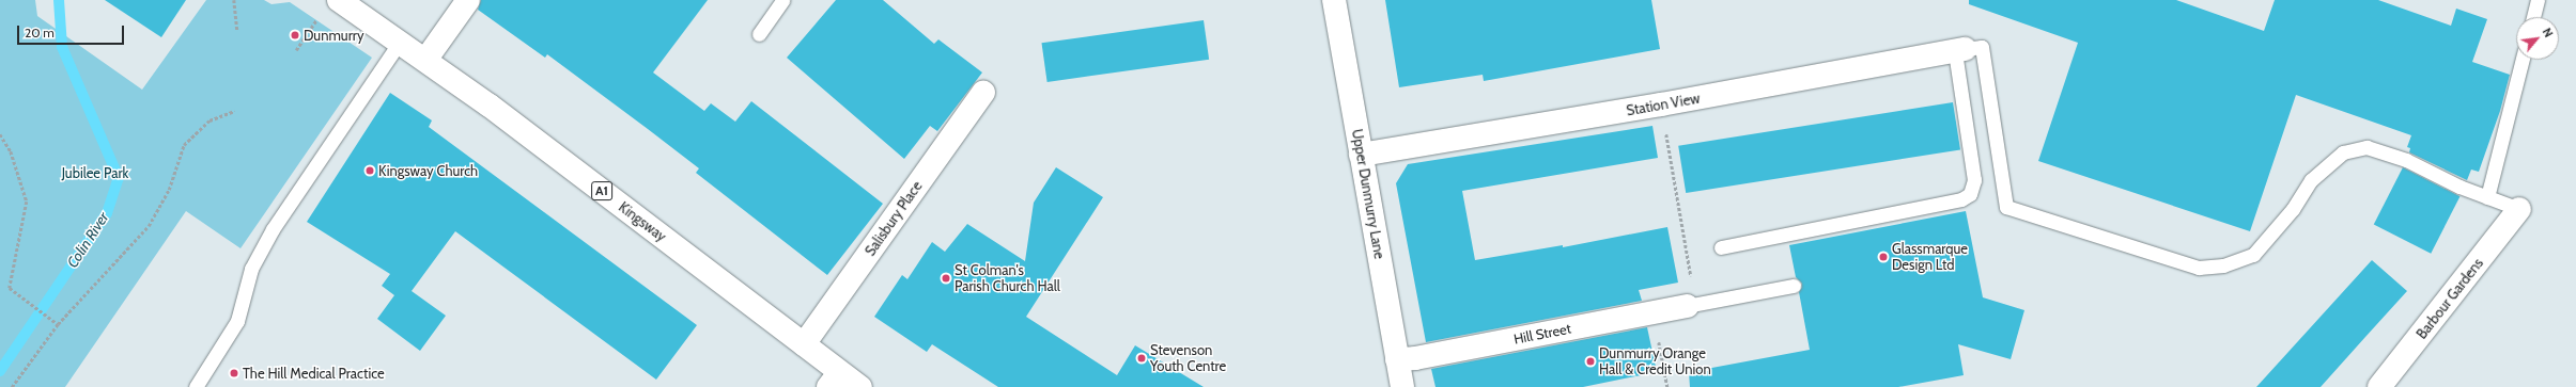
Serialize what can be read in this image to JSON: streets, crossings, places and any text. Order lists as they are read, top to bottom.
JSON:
{
  "streets": {
    "street": [
      "Station View",
      "A1",
      "Upper Dunmurry Lane",
      "Salisbury Place",
      "Kingsway",
      "Barbour Gardens",
      "Hill Street"
    ]
  },
  "crossings": [
    ["Station View", "Upper Dunmurry Lane"],
    ["Upper Dunmurry Lane", "Hill Street"],
    ["Salisbury Place", "Kingsway"]
  ],
  "water": ["Colin River"],
  "parks": ["Jubilee Park"],
  "places": [
    "Dunmurry",
    "Kingsway Church",
    "Glassmarque Design Ltd",
    "St Colman's Parish Church Hall",
    "Stevenson Youth Centre",
    "Dunmurry Orange Hall & Credit Union",
    "The Hill Medical Practice"
  ],
  "scale_bar": "20 m",
  "north": "top right"
}
